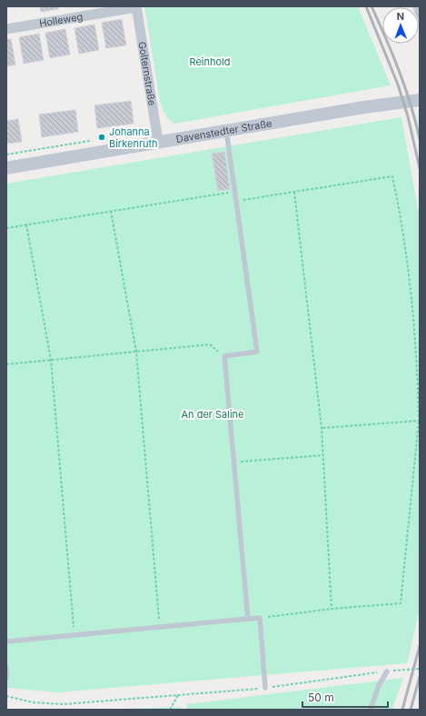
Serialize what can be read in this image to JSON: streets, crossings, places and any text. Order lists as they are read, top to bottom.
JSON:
{
  "streets": {
    "street": ["Holleweg", "Golternstraße", "Davenstedter Straße"]
  },
  "crossings": [
    ["Holleweg", "Golternstraße"],
    ["Golternstraße", "Davenstedter Straße"]
  ],
  "parks": ["Reinhold", "An der Saline"],
  "places": ["Johanna Birkenruth"],
  "scale_bar": "50 m",
  "north": "top"
}
